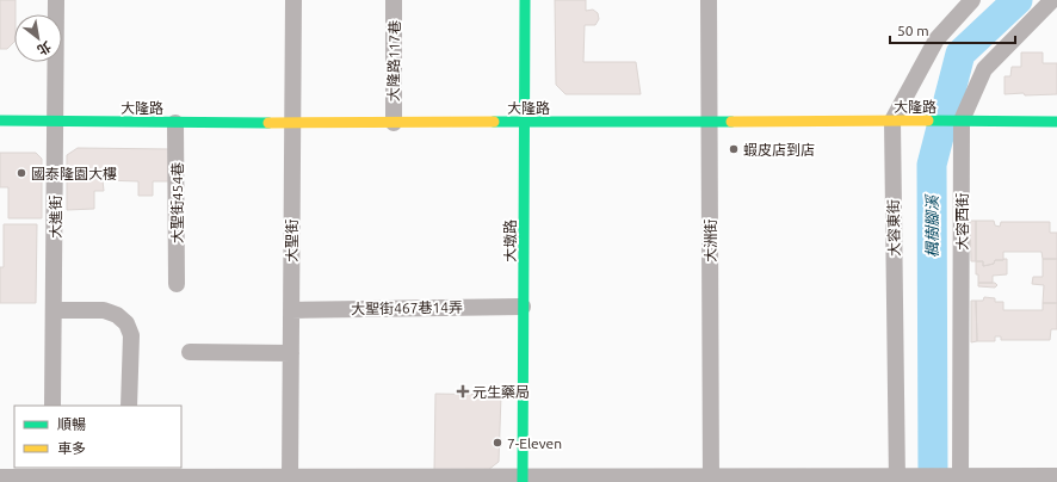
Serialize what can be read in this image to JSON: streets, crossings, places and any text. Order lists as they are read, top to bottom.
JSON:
{
  "streets": {
    "street": [
      "大隆路117巷",
      "大隆路",
      "大聖街454巷",
      "大進街",
      "大容西街",
      "大容東街",
      "大聖街",
      "大墩路",
      "大洲街",
      "大聖街467巷14弄"
    ]
  },
  "crossings": [
    ["大隆路117巷", "大隆路"],
    ["大隆路", "大聖街454巷"],
    ["大隆路", "大進街"],
    ["大隆路", "大容西街"],
    ["大隆路", "大容東街"],
    ["大隆路", "大聖街"],
    ["大隆路", "大墩路"],
    ["大隆路", "大洲街"],
    ["大聖街", "大聖街467巷14弄"],
    ["大墩路", "大聖街467巷14弄"]
  ],
  "water": ["楓樹腳溪"],
  "places": {
    "other": ["蝦皮店到店", "國泰隆園大樓", "7-Eleven"],
    "health": ["元生藥局"]
  },
  "legend": ["順暢", "車多"],
  "scale_bar": "50 m",
  "north": "bottom right"
}
